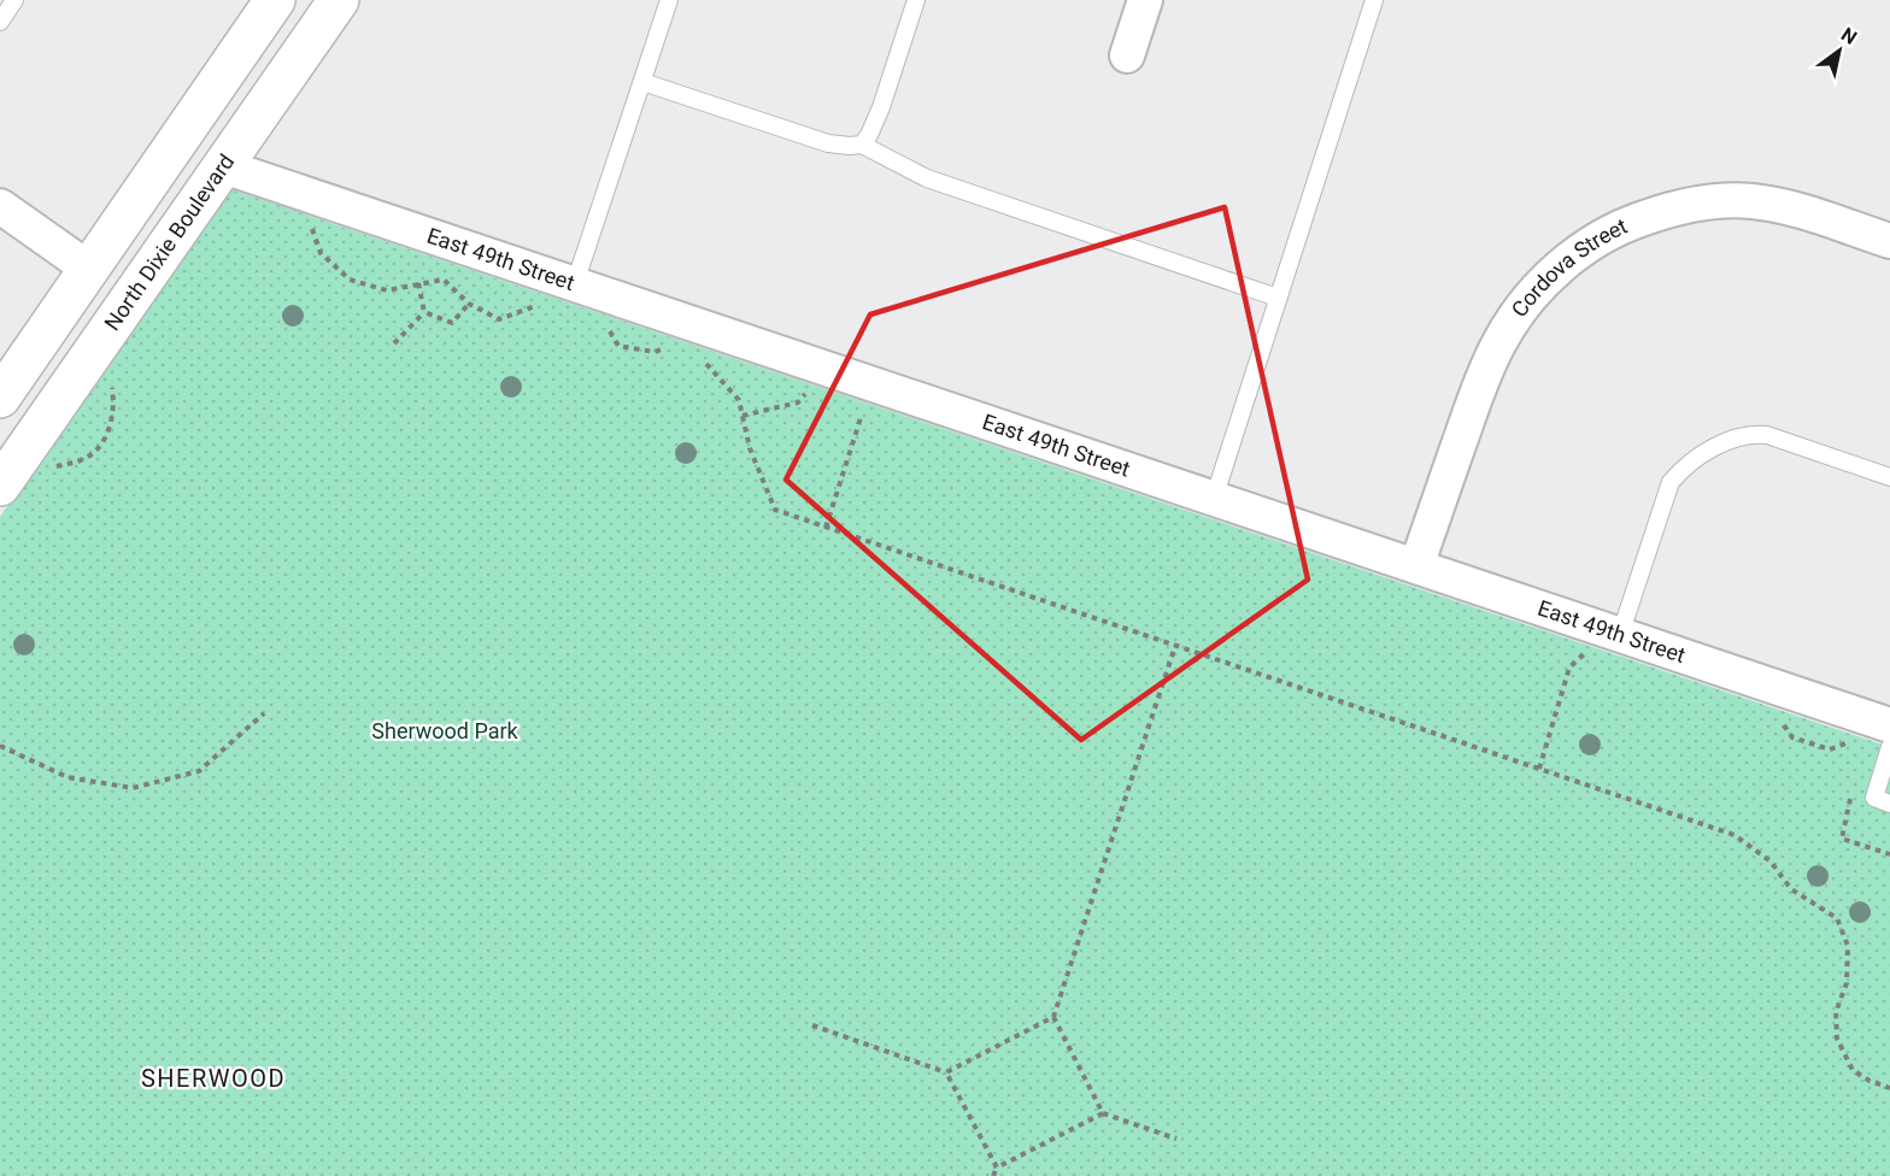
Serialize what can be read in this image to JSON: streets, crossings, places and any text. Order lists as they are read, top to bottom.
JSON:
{
  "streets": {
    "main road": ["North Dixie Boulevard"],
    "street": ["East 49th Street", "Cordova Street"]
  },
  "crossings": [
    ["North Dixie Boulevard", "East 49th Street"],
    ["East 49th Street", "Cordova Street"]
  ],
  "districts": ["SHERWOOD"],
  "parks": ["Sherwood Park"],
  "north": "top right"
}
